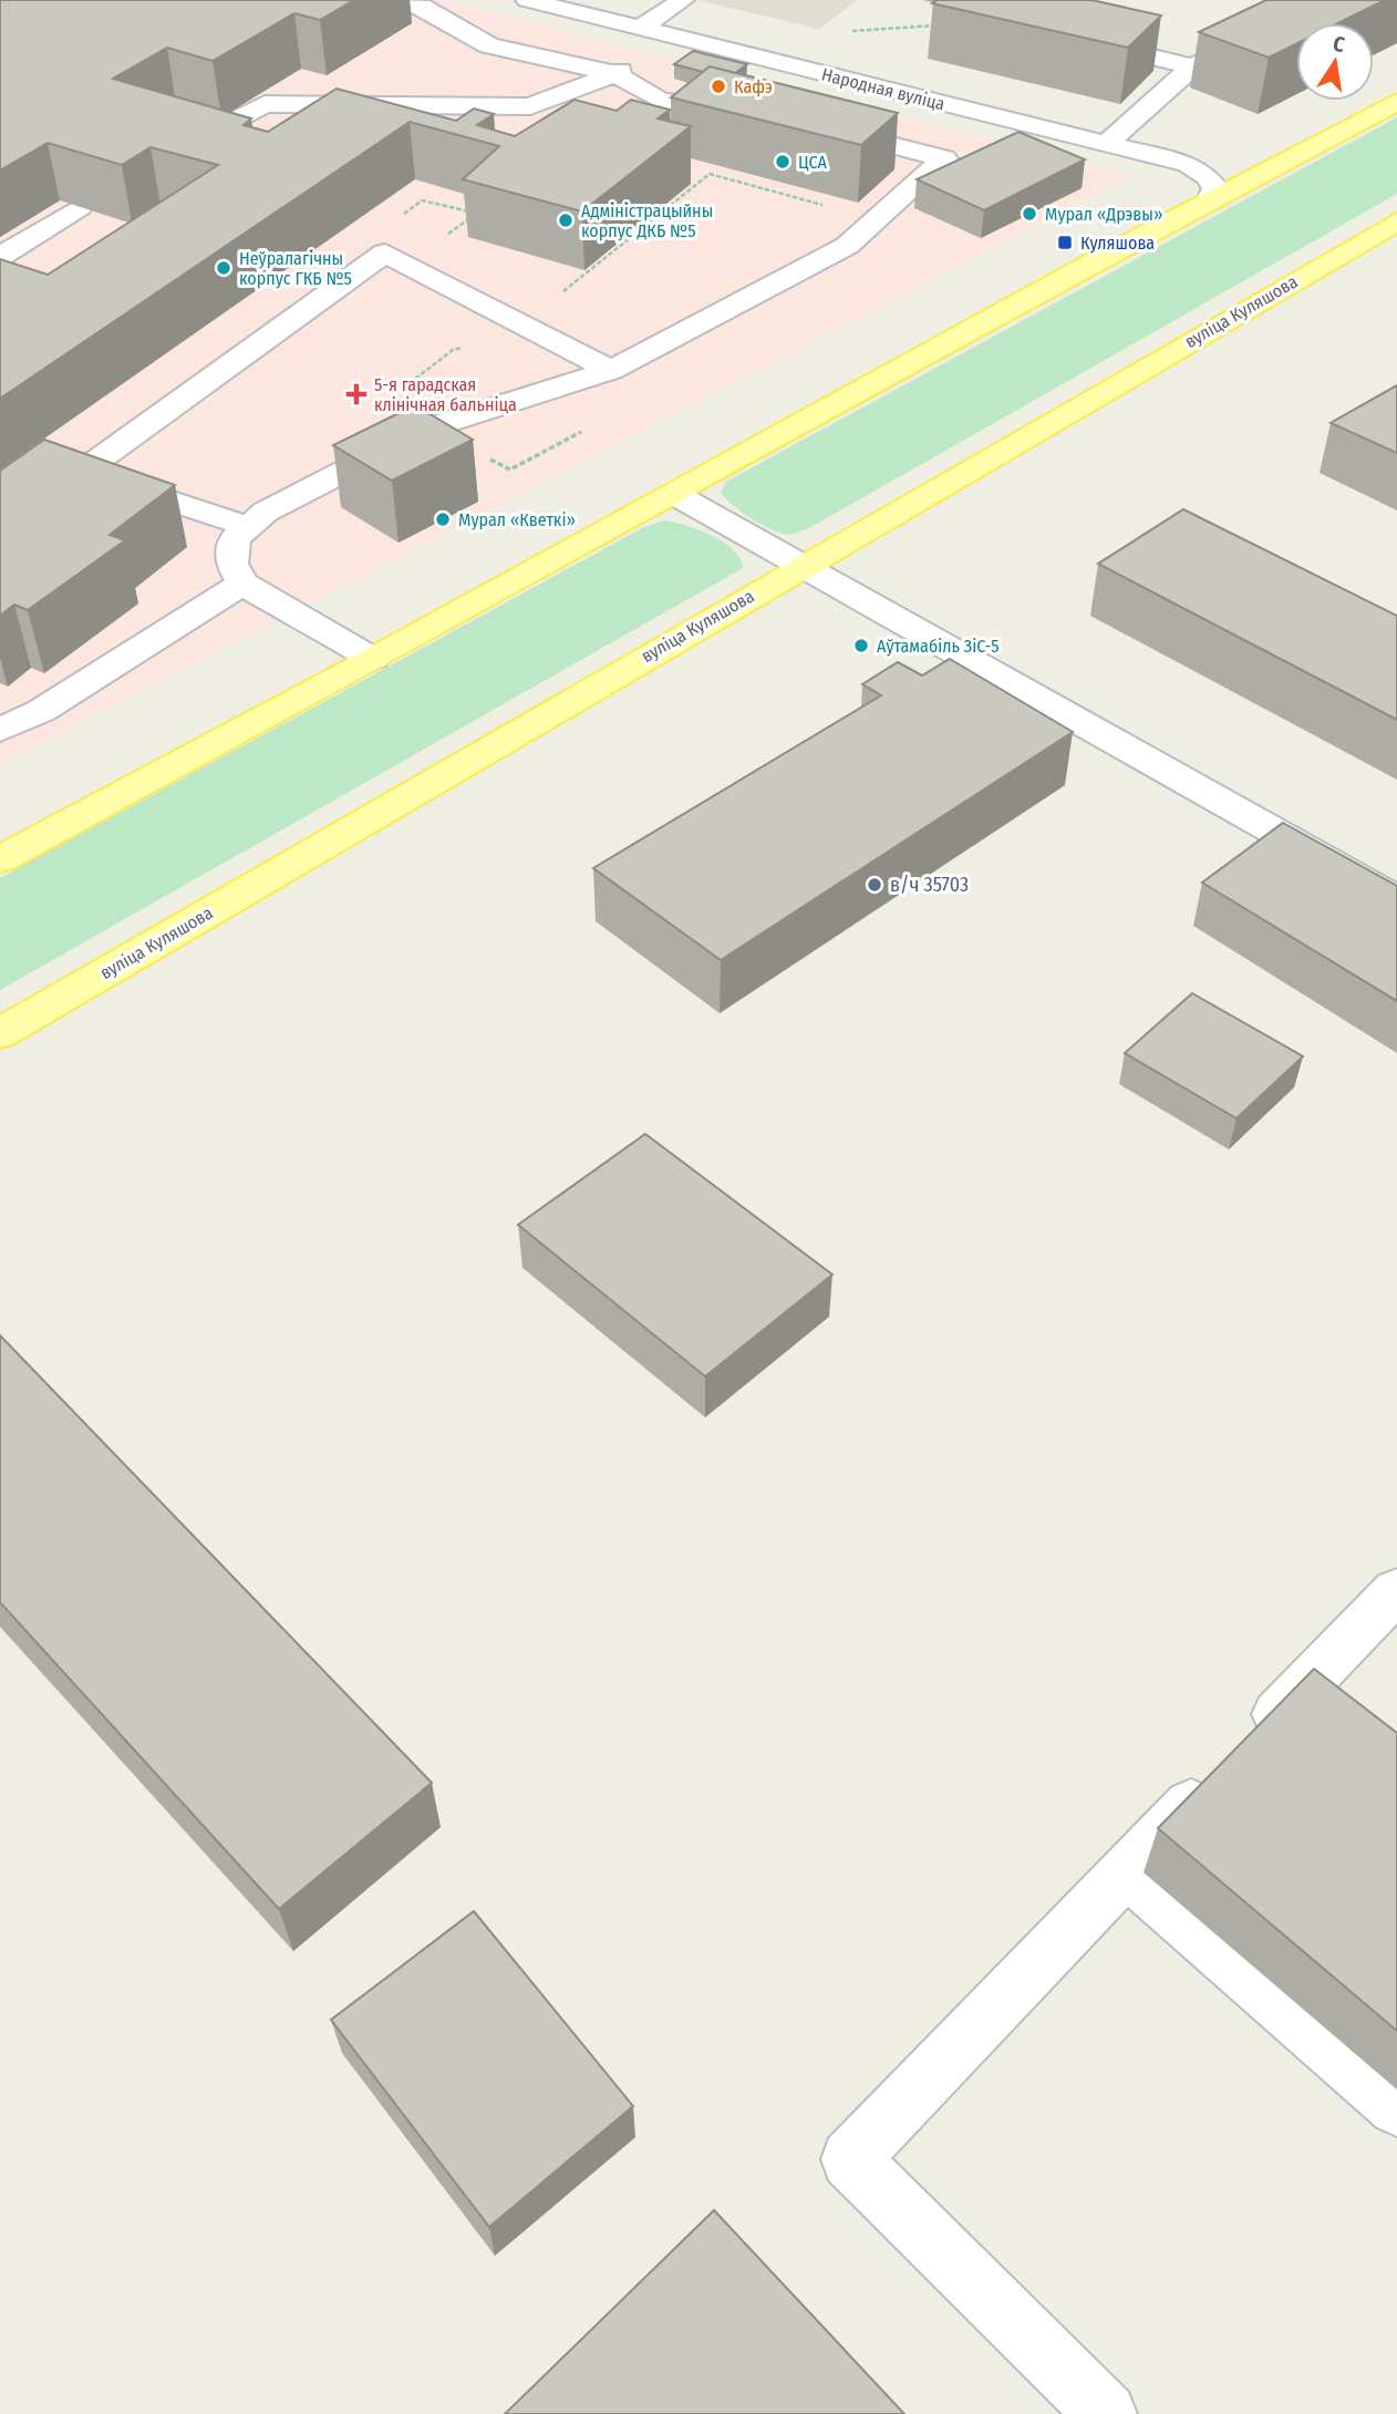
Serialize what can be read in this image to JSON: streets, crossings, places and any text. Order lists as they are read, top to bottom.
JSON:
{
  "streets": {
    "main road": ["вуліца Куляшова"],
    "street": ["Народная вуліца"]
  },
  "places": {
    "other": [
      "Кафэ",
      "ЦСА",
      "Мурал «Дрэвы»",
      "Адміністрацыйны корпус ДКБ №5",
      "Неўралагічны корпус ГКБ №5",
      "Мурал «Кветкі»",
      "Аўтамабіль ЗіС-5",
      "в/ч 35703"
    ],
    "transit": ["Куляшова"],
    "health": ["5-я гарадская клінічная бальніца"]
  },
  "north": "top"
}
